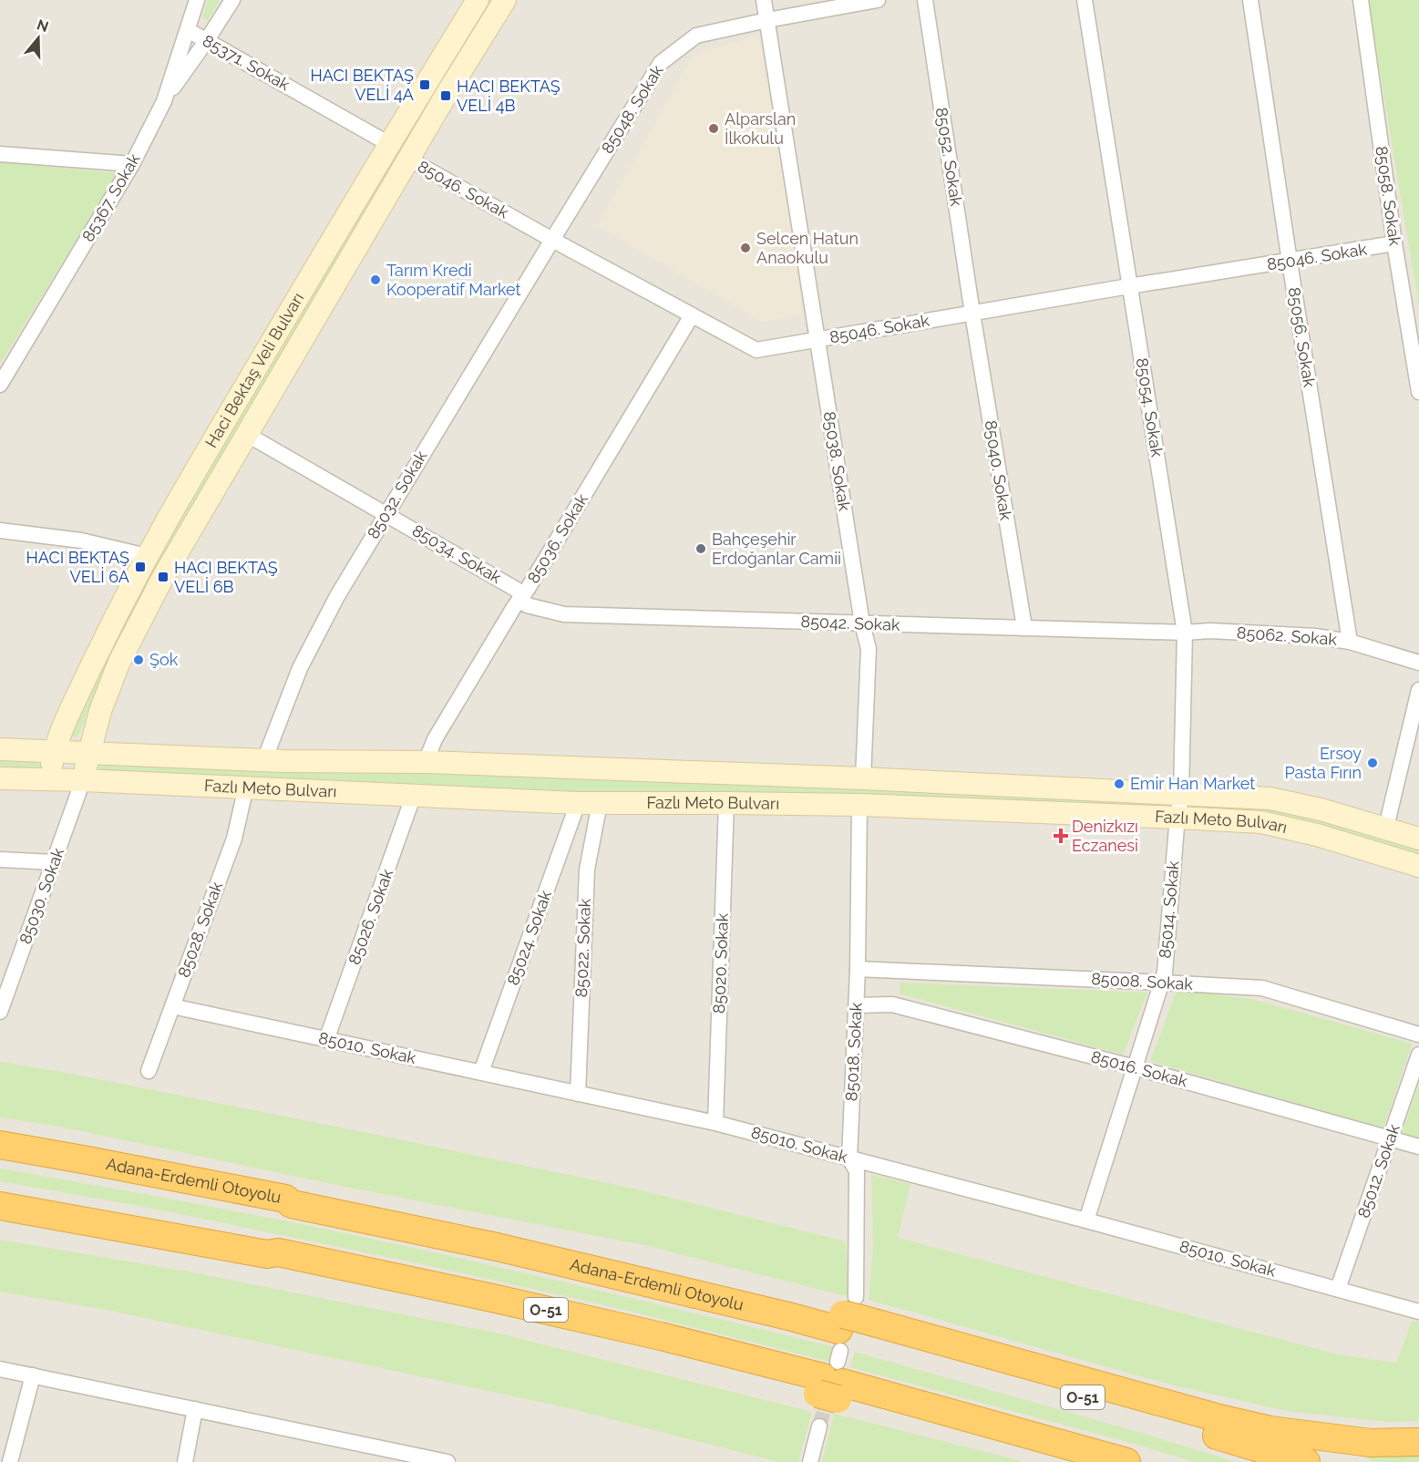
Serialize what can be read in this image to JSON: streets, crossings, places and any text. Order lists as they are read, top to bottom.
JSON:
{
  "streets": {
    "highway": ["Adana-Erdemli Otoyolu", "O-51"],
    "main road": ["Haci Bektaş Veli Bulvarı", "Fazlı Meto Bulvarı"],
    "street": [
      "85371. Sokak",
      "85048. Sokak",
      "85052. Sokak",
      "85046. Sokak",
      "85058. Sokak",
      "85367. Sokak",
      "85056. Sokak",
      "85054. Sokak",
      "85038. Sokak",
      "85040. Sokak",
      "85032. Sokak",
      "85036. Sokak",
      "85034. Sokak",
      "85042. Sokak",
      "85062. Sokak",
      "85030. Sokak",
      "85014. Sokak",
      "85026. Sokak",
      "85028. Sokak",
      "85024. Sokak",
      "85022. Sokak",
      "85020. Sokak",
      "85008. Sokak",
      "85010. Sokak",
      "85018. Sokak",
      "85016. Sokak",
      "85012. Sokak"
    ]
  },
  "crossings": [
    ["85371. Sokak", "85367. Sokak"],
    ["85371. Sokak", "Haci Bektaş Veli Bulvarı"],
    ["85048. Sokak", "85046. Sokak"],
    ["85048. Sokak", "85038. Sokak"],
    ["85048. Sokak", "85032. Sokak"],
    ["85052. Sokak", "85046. Sokak"],
    ["85052. Sokak", "85040. Sokak"],
    ["85046. Sokak", "85058. Sokak"],
    ["85046. Sokak", "85056. Sokak"],
    ["85046. Sokak", "Haci Bektaş Veli Bulvarı"],
    ["85046. Sokak", "85054. Sokak"],
    ["85046. Sokak", "85038. Sokak"],
    ["85046. Sokak", "85040. Sokak"],
    ["85046. Sokak", "85032. Sokak"],
    ["85046. Sokak", "85036. Sokak"],
    ["85056. Sokak", "85062. Sokak"],
    ["Haci Bektaş Veli Bulvarı", "85034. Sokak"],
    ["Haci Bektaş Veli Bulvarı", "Fazlı Meto Bulvarı"],
    ["Haci Bektaş Veli Bulvarı", "85030. Sokak"],
    ["85054. Sokak", "85042. Sokak"],
    ["85054. Sokak", "85062. Sokak"],
    ["85054. Sokak", "Fazlı Meto Bulvarı"],
    ["85054. Sokak", "85014. Sokak"],
    ["85038. Sokak", "85042. Sokak"],
    ["85038. Sokak", "Fazlı Meto Bulvarı"],
    ["85040. Sokak", "85042. Sokak"],
    ["85032. Sokak", "85034. Sokak"],
    ["85032. Sokak", "Fazlı Meto Bulvarı"],
    ["85036. Sokak", "85034. Sokak"],
    ["85036. Sokak", "85042. Sokak"],
    ["85036. Sokak", "Fazlı Meto Bulvarı"],
    ["85034. Sokak", "85042. Sokak"],
    ["85042. Sokak", "85062. Sokak"],
    ["Fazlı Meto Bulvarı", "85030. Sokak"],
    ["Fazlı Meto Bulvarı", "85014. Sokak"],
    ["Fazlı Meto Bulvarı", "85026. Sokak"],
    ["Fazlı Meto Bulvarı", "85028. Sokak"],
    ["Fazlı Meto Bulvarı", "85024. Sokak"],
    ["Fazlı Meto Bulvarı", "85022. Sokak"],
    ["Fazlı Meto Bulvarı", "85020. Sokak"],
    ["Fazlı Meto Bulvarı", "85018. Sokak"],
    ["85014. Sokak", "85008. Sokak"],
    ["85014. Sokak", "85010. Sokak"],
    ["85014. Sokak", "85016. Sokak"],
    ["85026. Sokak", "85010. Sokak"],
    ["85028. Sokak", "85010. Sokak"],
    ["85024. Sokak", "85010. Sokak"],
    ["85022. Sokak", "85010. Sokak"],
    ["85020. Sokak", "85010. Sokak"],
    ["85008. Sokak", "85018. Sokak"],
    ["85010. Sokak", "85018. Sokak"],
    ["85010. Sokak", "85012. Sokak"],
    ["85018. Sokak", "85016. Sokak"],
    ["85018. Sokak", "Adana-Erdemli Otoyolu"],
    ["85016. Sokak", "85012. Sokak"]
  ],
  "places": {
    "transit": [
      "HACI BEKTAŞ VELİ 4A",
      "HACI BEKTAŞ VELİ 4B",
      "HACI BEKTAŞ VELİ 6A",
      "HACI BEKTAŞ VELİ 6B"
    ],
    "other": [
      "Alparslan İlkokulu",
      "Selcen Hatun Anaokulu",
      "Tarım Kredi Kooperatif Market",
      "Bahçeşehir Erdoğanlar Camii",
      "Şok",
      "Ersoy Pasta Fırın",
      "Emir Han Market"
    ],
    "health": ["Denizkızı Eczanesi"]
  },
  "north": "top"
}
